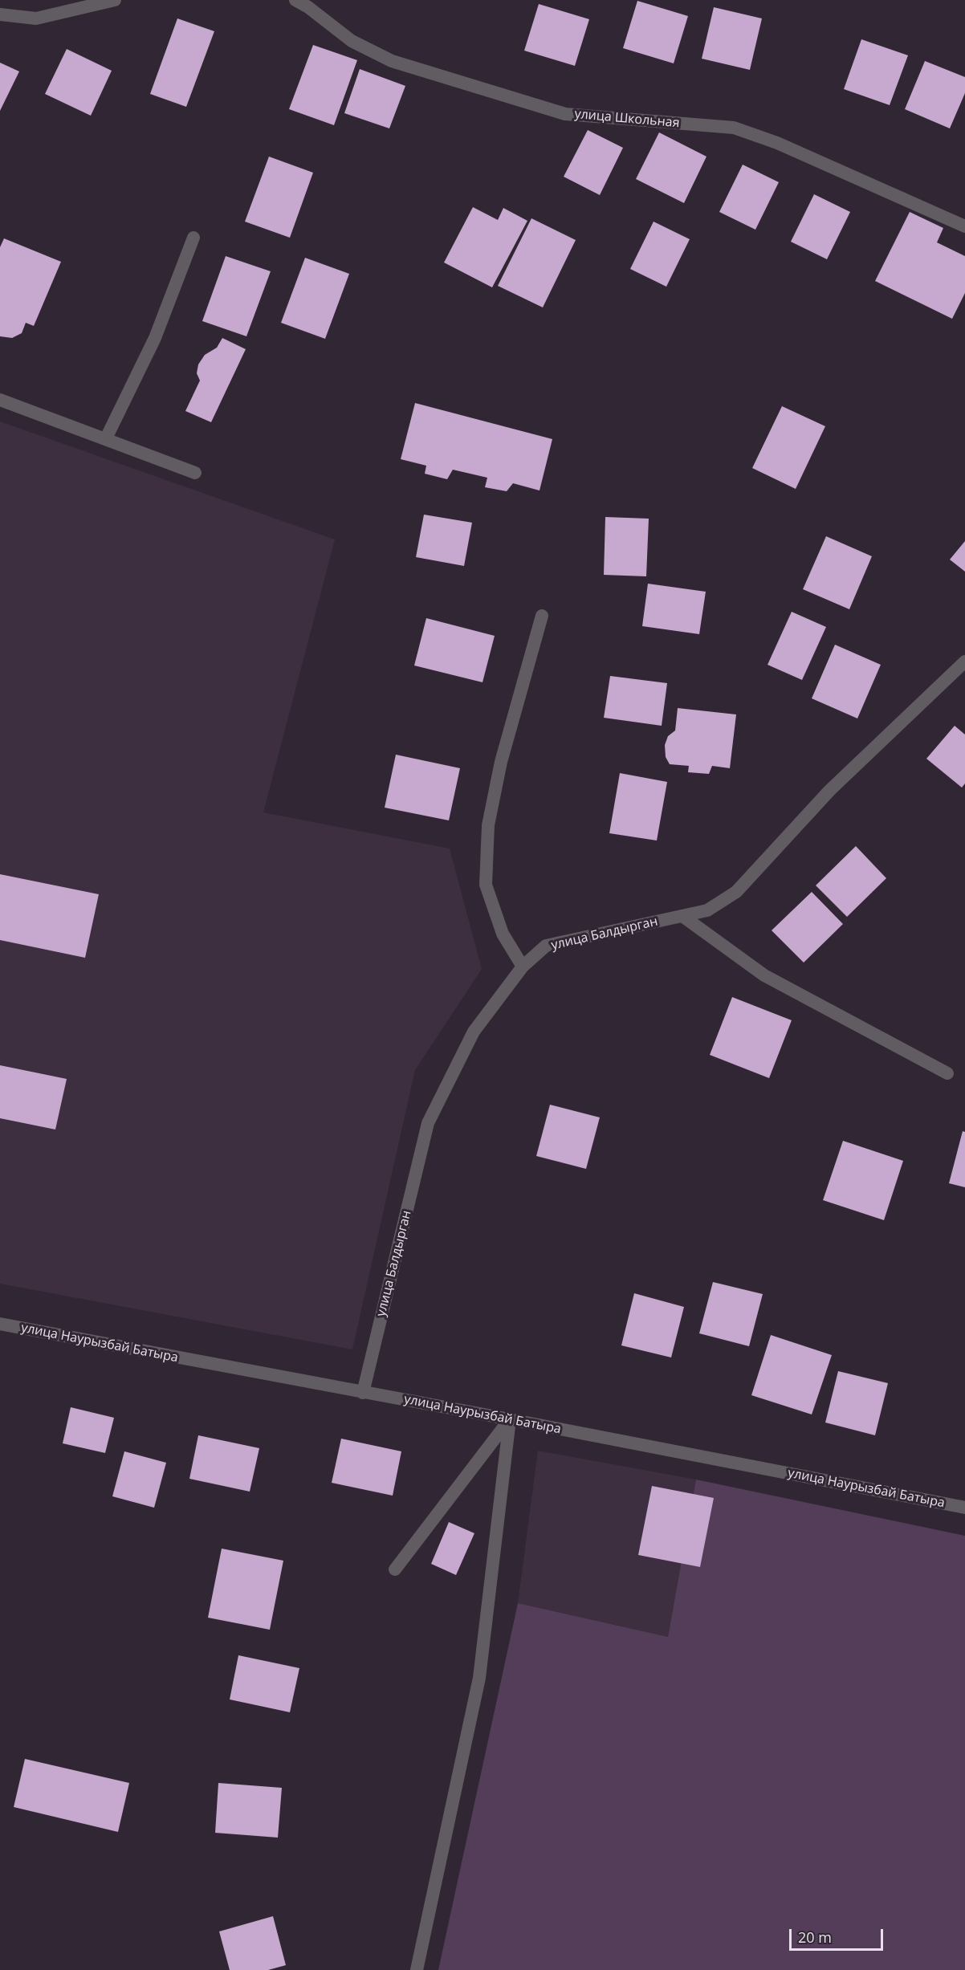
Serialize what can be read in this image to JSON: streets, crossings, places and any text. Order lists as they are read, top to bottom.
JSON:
{
  "streets": {
    "street": ["улица Школьная", "улица Балдырган", "улица Наурызбай Батыра"]
  },
  "crossings": [
    ["улица Балдырган", "улица Наурызбай Батыра"]
  ],
  "scale_bar": "20 m"
}
